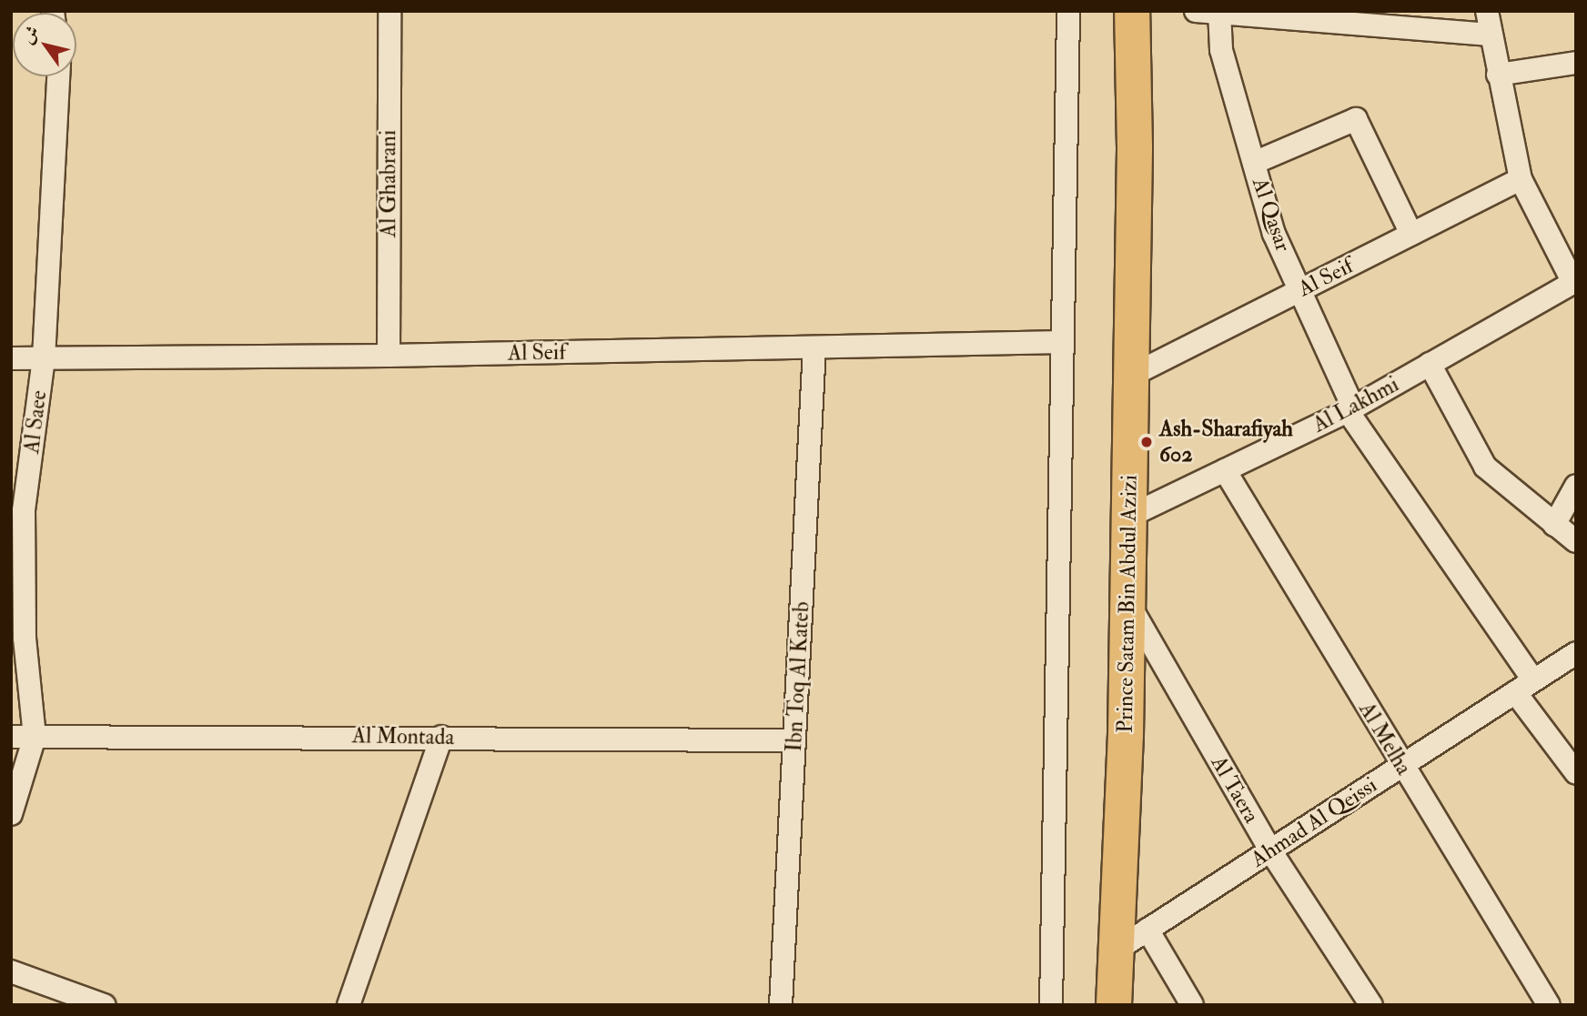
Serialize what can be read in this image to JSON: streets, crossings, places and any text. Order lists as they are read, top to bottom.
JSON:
{
  "streets": {
    "main road": ["Prince Satam Bin Abdul Azizi"],
    "street": [
      "Al Ghabrani",
      "Al Qasar",
      "Al Seif",
      "Al Lakhmi",
      "Al Saee",
      "Ibn Toq Al Kateb",
      "Al Montada",
      "Al Melha",
      "Al Taera",
      "Ahmad Al Qeissi"
    ]
  },
  "crossings": [
    ["Al Ghabrani", "Al Seif"],
    ["Al Qasar", "Al Seif"],
    ["Al Qasar", "Al Lakhmi"],
    ["Al Qasar", "Ahmad Al Qeissi"],
    ["Al Seif", "Al Saee"],
    ["Al Seif", "Prince Satam Bin Abdul Azizi"],
    ["Al Seif", "Ibn Toq Al Kateb"],
    ["Al Lakhmi", "Prince Satam Bin Abdul Azizi"],
    ["Al Lakhmi", "Al Melha"],
    ["Al Saee", "Al Montada"],
    ["Prince Satam Bin Abdul Azizi", "Al Taera"],
    ["Prince Satam Bin Abdul Azizi", "Ahmad Al Qeissi"],
    ["Ibn Toq Al Kateb", "Al Montada"],
    ["Al Melha", "Ahmad Al Qeissi"],
    ["Al Taera", "Ahmad Al Qeissi"]
  ],
  "places": ["Ash-Sharafiyah 602"],
  "north": "top left"
}
